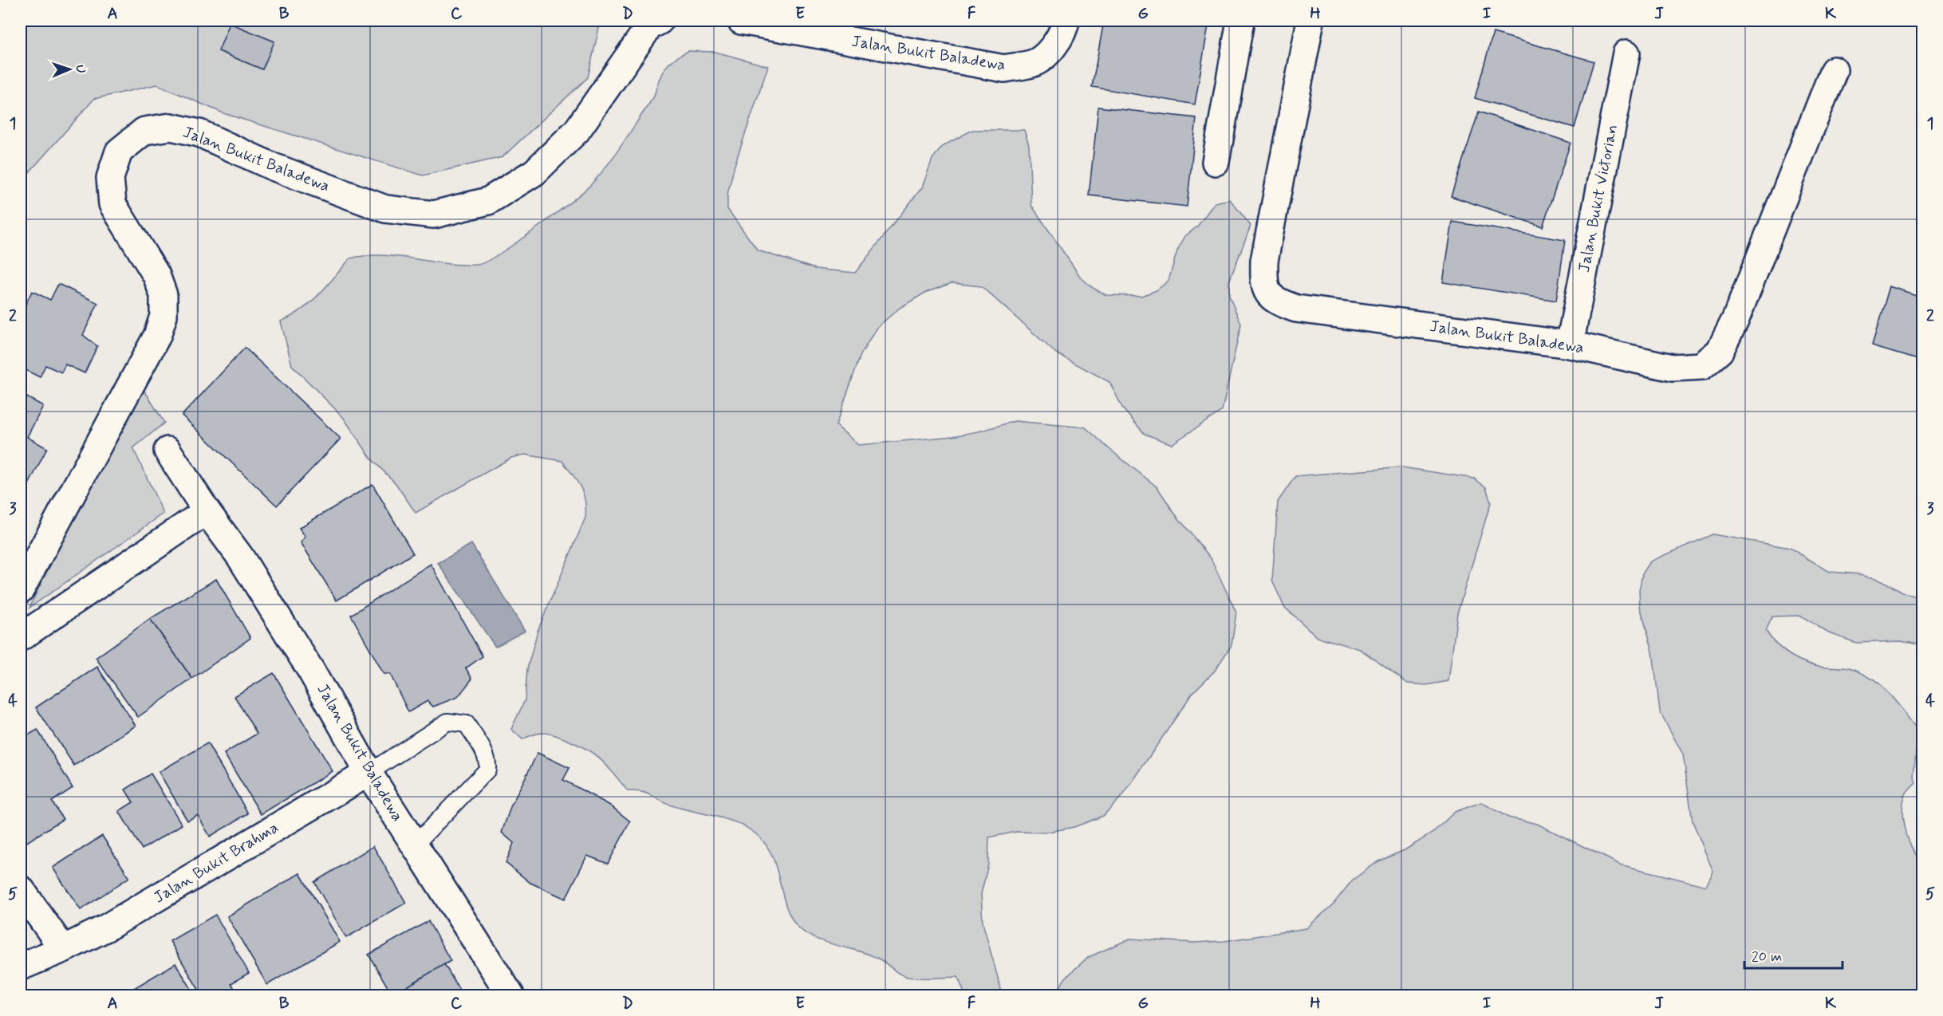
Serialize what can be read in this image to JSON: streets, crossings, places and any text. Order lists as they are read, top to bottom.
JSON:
{
  "streets": {
    "street": ["Jalan Bukit Baladewa", "Jalan Bukit Victorian", "Jalan Bukit Brahma"]
  },
  "crossings": [
    ["Jalan Bukit Baladewa", "Jalan Bukit Victorian"],
    ["Jalan Bukit Baladewa", "Jalan Bukit Brahma"]
  ],
  "scale_bar": "20 m",
  "north": "right",
  "grid": {
    "columns": [
      "A",
      "B",
      "C",
      "D",
      "E",
      "F",
      "G",
      "H",
      "I",
      "J",
      "K"
    ],
    "rows": [
      "1",
      "2",
      "3",
      "4",
      "5"
    ]
  }
}
